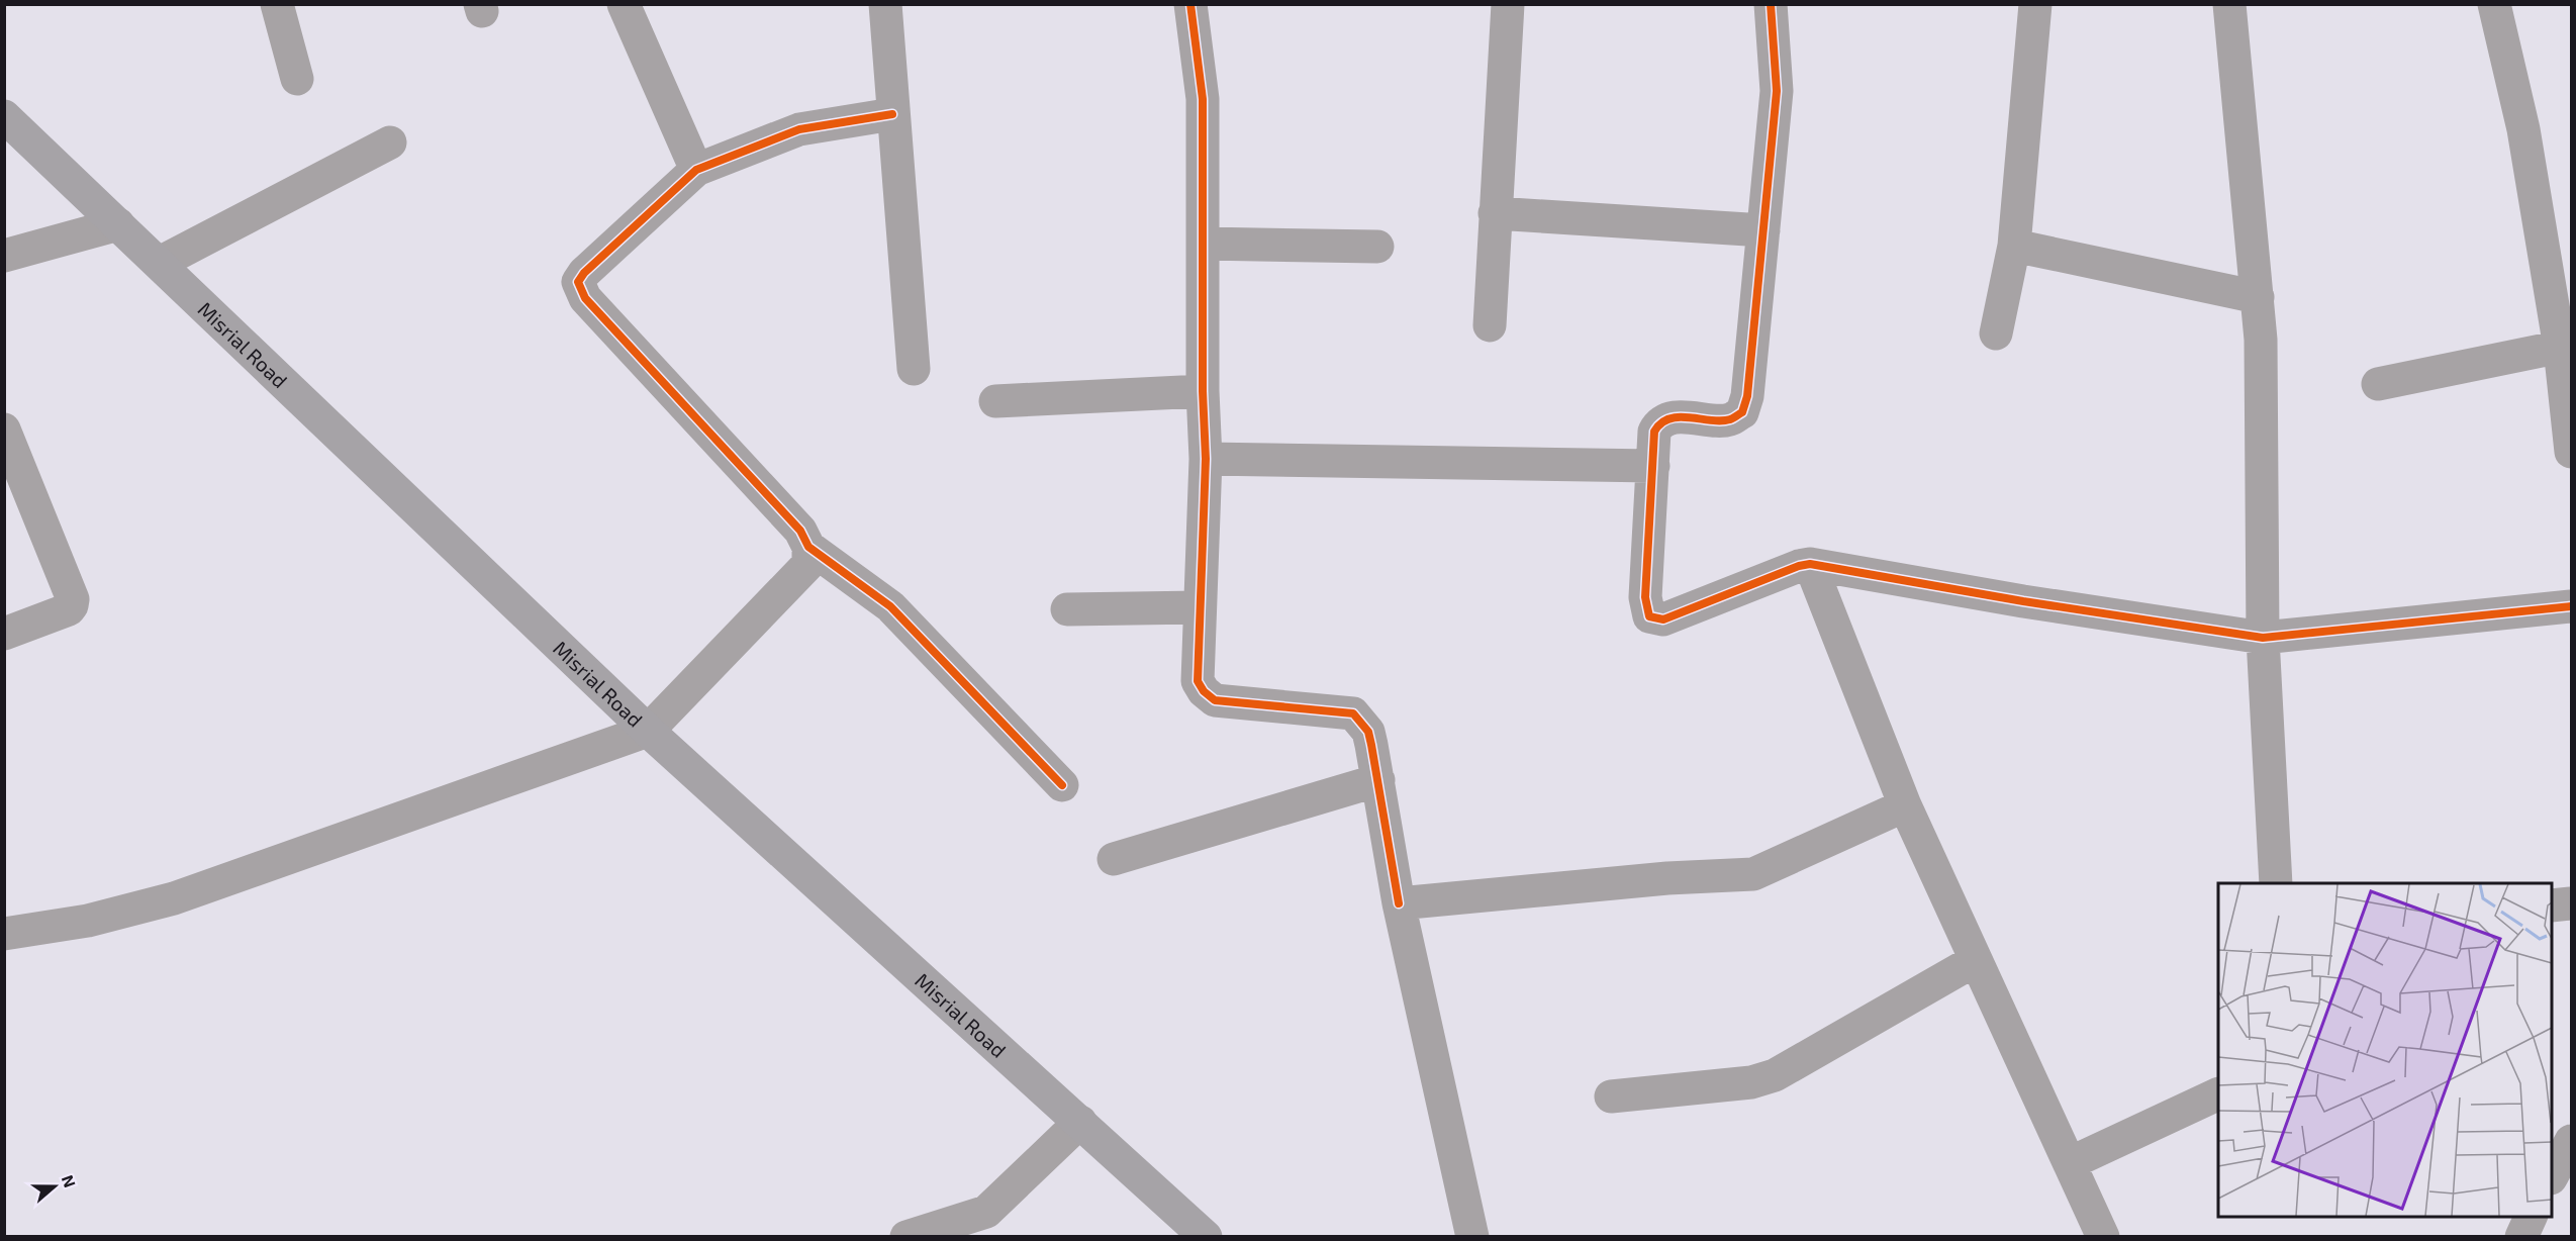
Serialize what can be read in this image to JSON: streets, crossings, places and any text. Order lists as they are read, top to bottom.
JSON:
{
  "streets": {
    "main road": ["Misrial Road"]
  },
  "north": "right"
}
